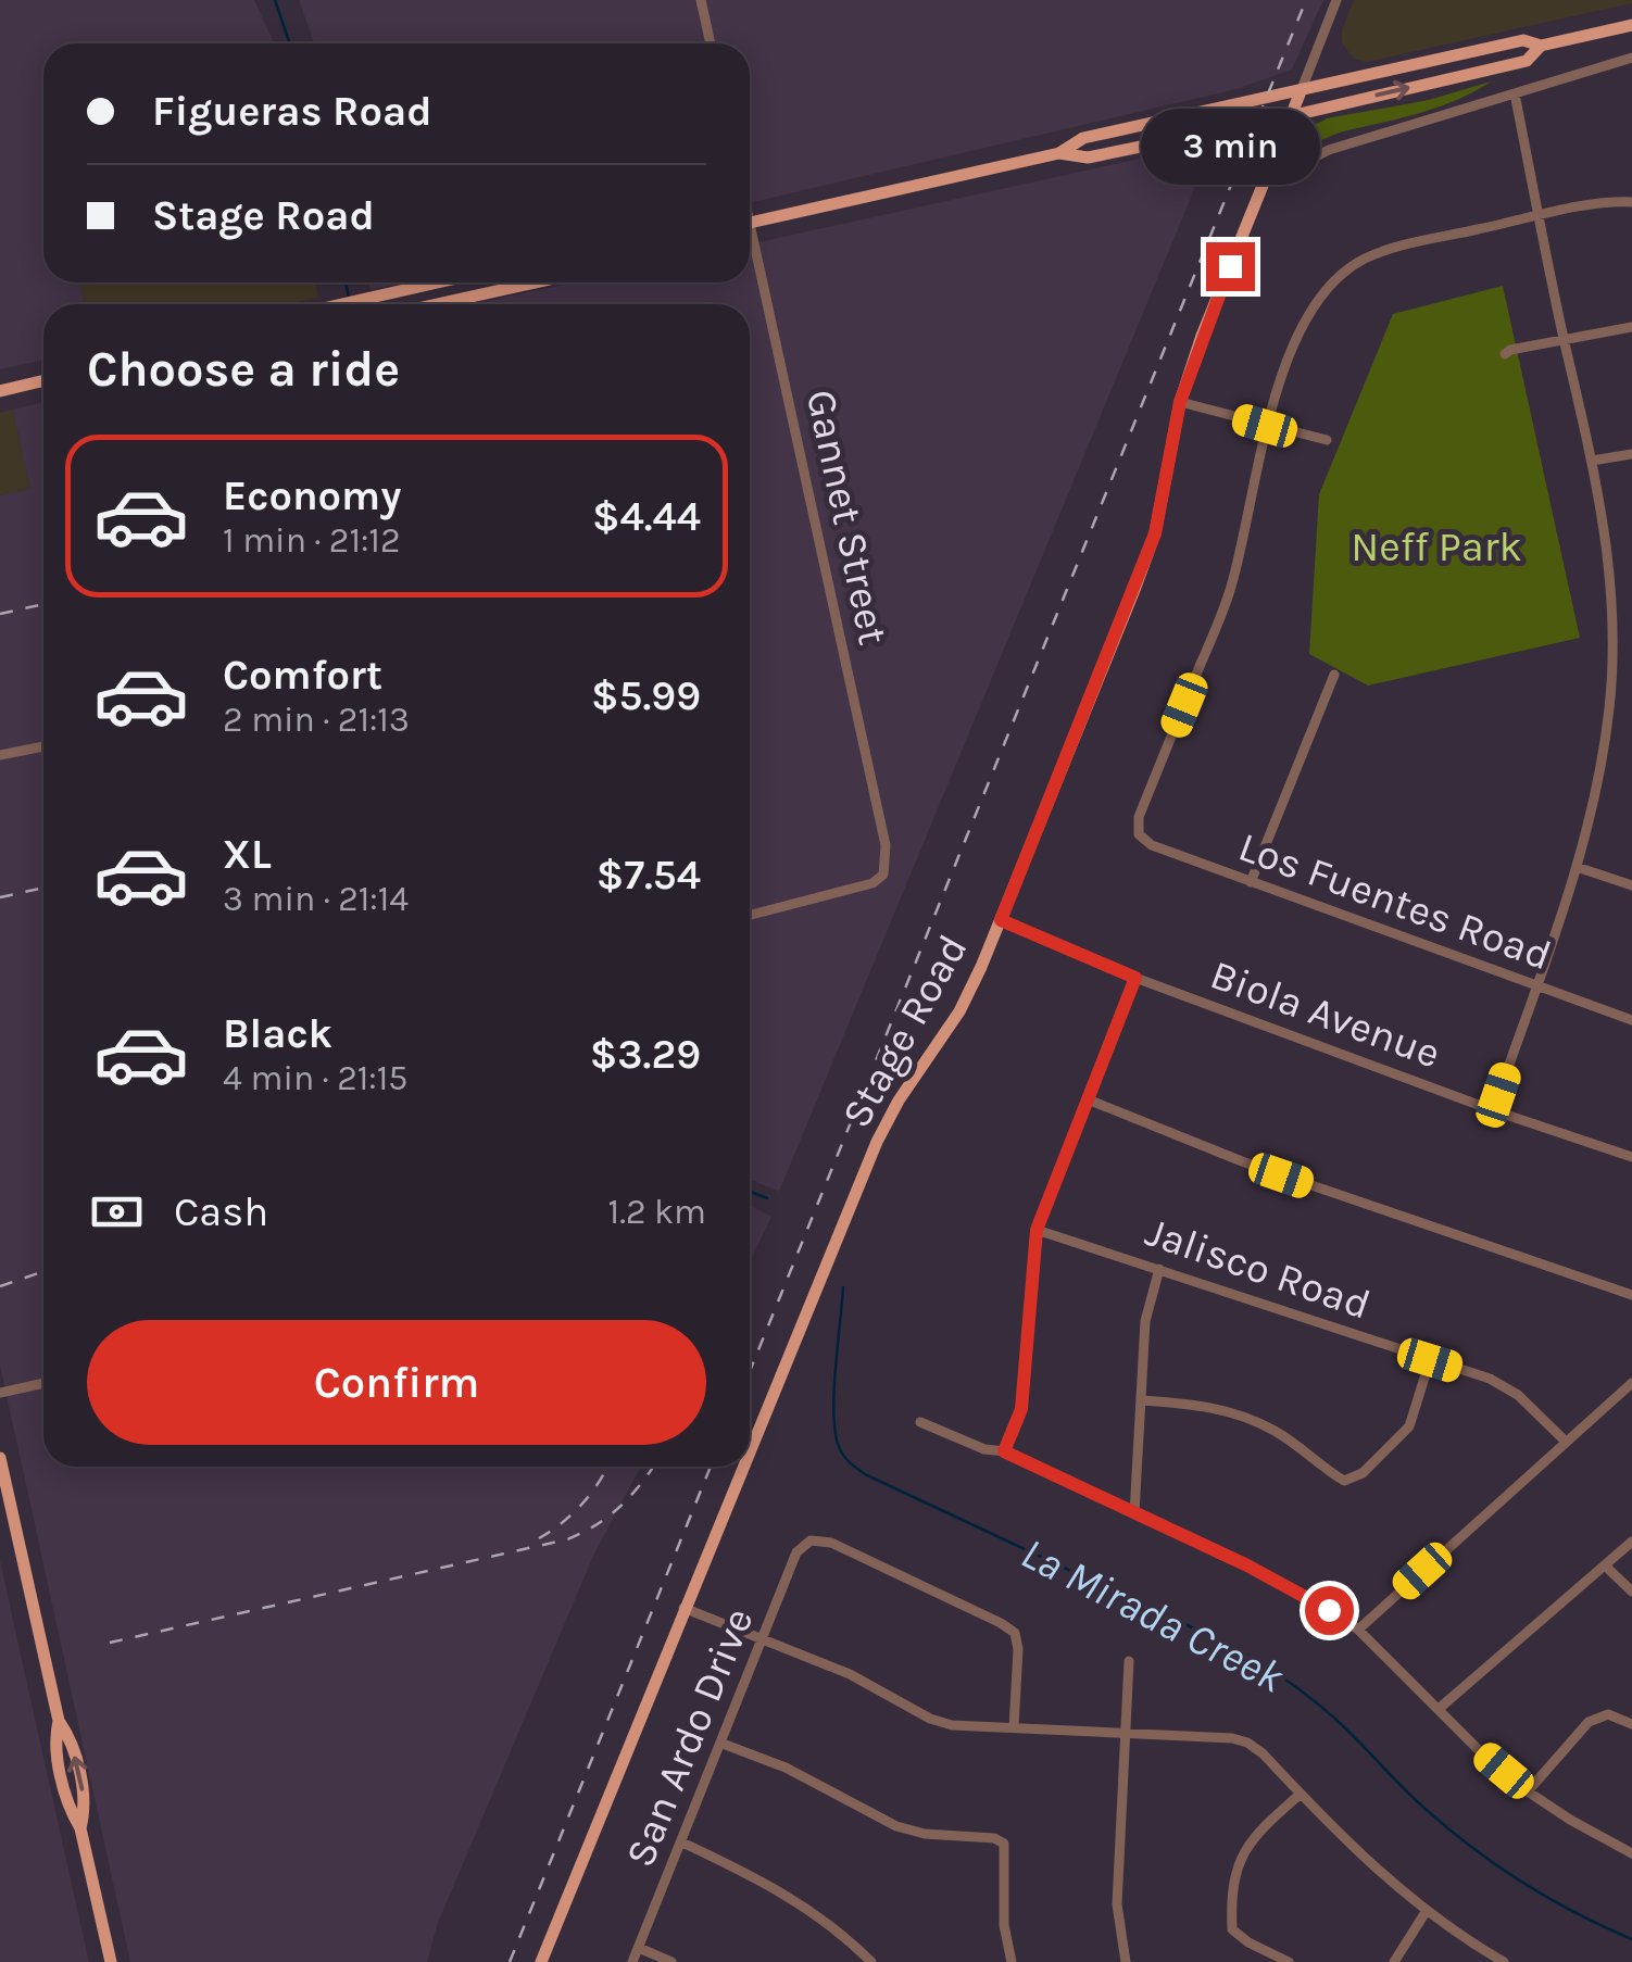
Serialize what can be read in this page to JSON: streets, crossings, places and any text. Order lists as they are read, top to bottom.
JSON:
{
  "streets": {
    "main road": ["Stage Road"],
    "street": [
      "Gannet Street",
      "Los Fuentes Road",
      "Biola Avenue",
      "Jalisco Road",
      "San Ardo Drive"
    ]
  },
  "crossings": [
    ["Biola Avenue", "Stage Road"]
  ],
  "water": ["La Mirada Creek"],
  "parks": ["Neff Park"],
  "page": {
    "banner": ["Figueras Road", "Stage Road"],
    "bubble": "3 min",
    "heading": "Choose a ride",
    "list": [
      {
        "name": "Economy",
        "note": "1 min · 21:12",
        "value": "$4.44"
      },
      {
        "name": "Comfort",
        "note": "2 min · 21:13",
        "value": "$5.99"
      },
      {
        "name": "XL",
        "note": "3 min · 21:14",
        "value": "$7.54"
      },
      {
        "name": "Black",
        "note": "4 min · 21:15",
        "value": "$3.29"
      }
    ],
    "pay": ["Cash", "1.2 km"],
    "buttons": "Confirm"
  }
}
